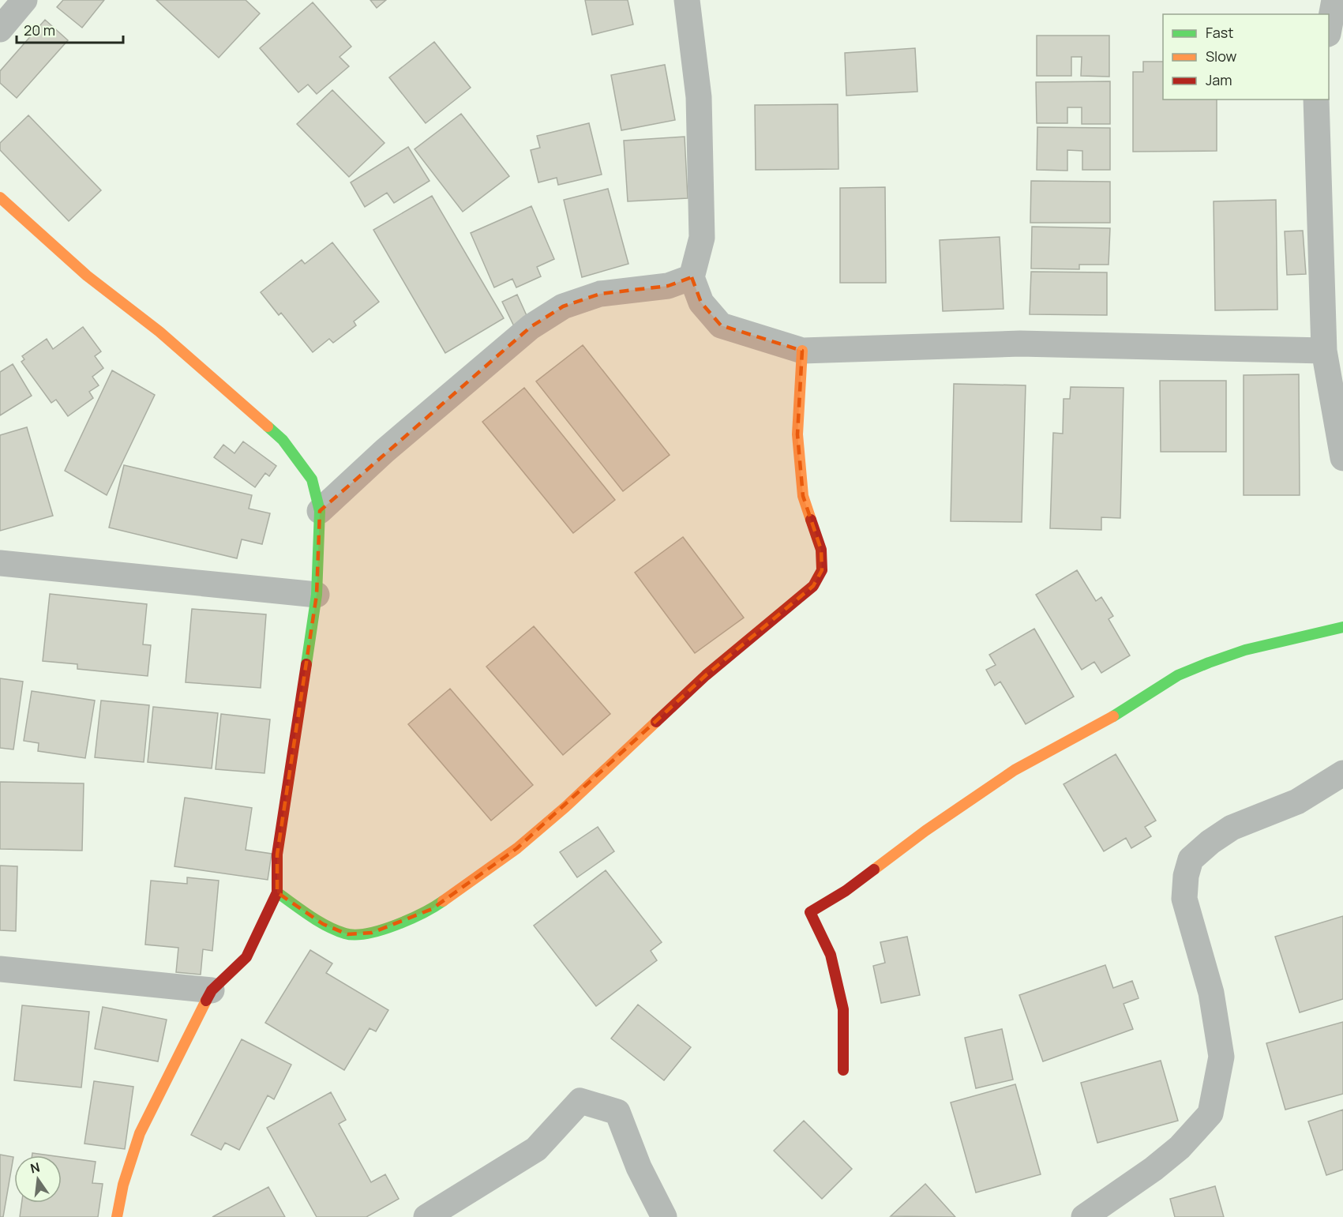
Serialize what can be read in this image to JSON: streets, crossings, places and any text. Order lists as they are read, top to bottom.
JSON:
{
  "legend": ["Fast", "Slow", "Jam"],
  "scale_bar": "20 m",
  "north": "top"
}
